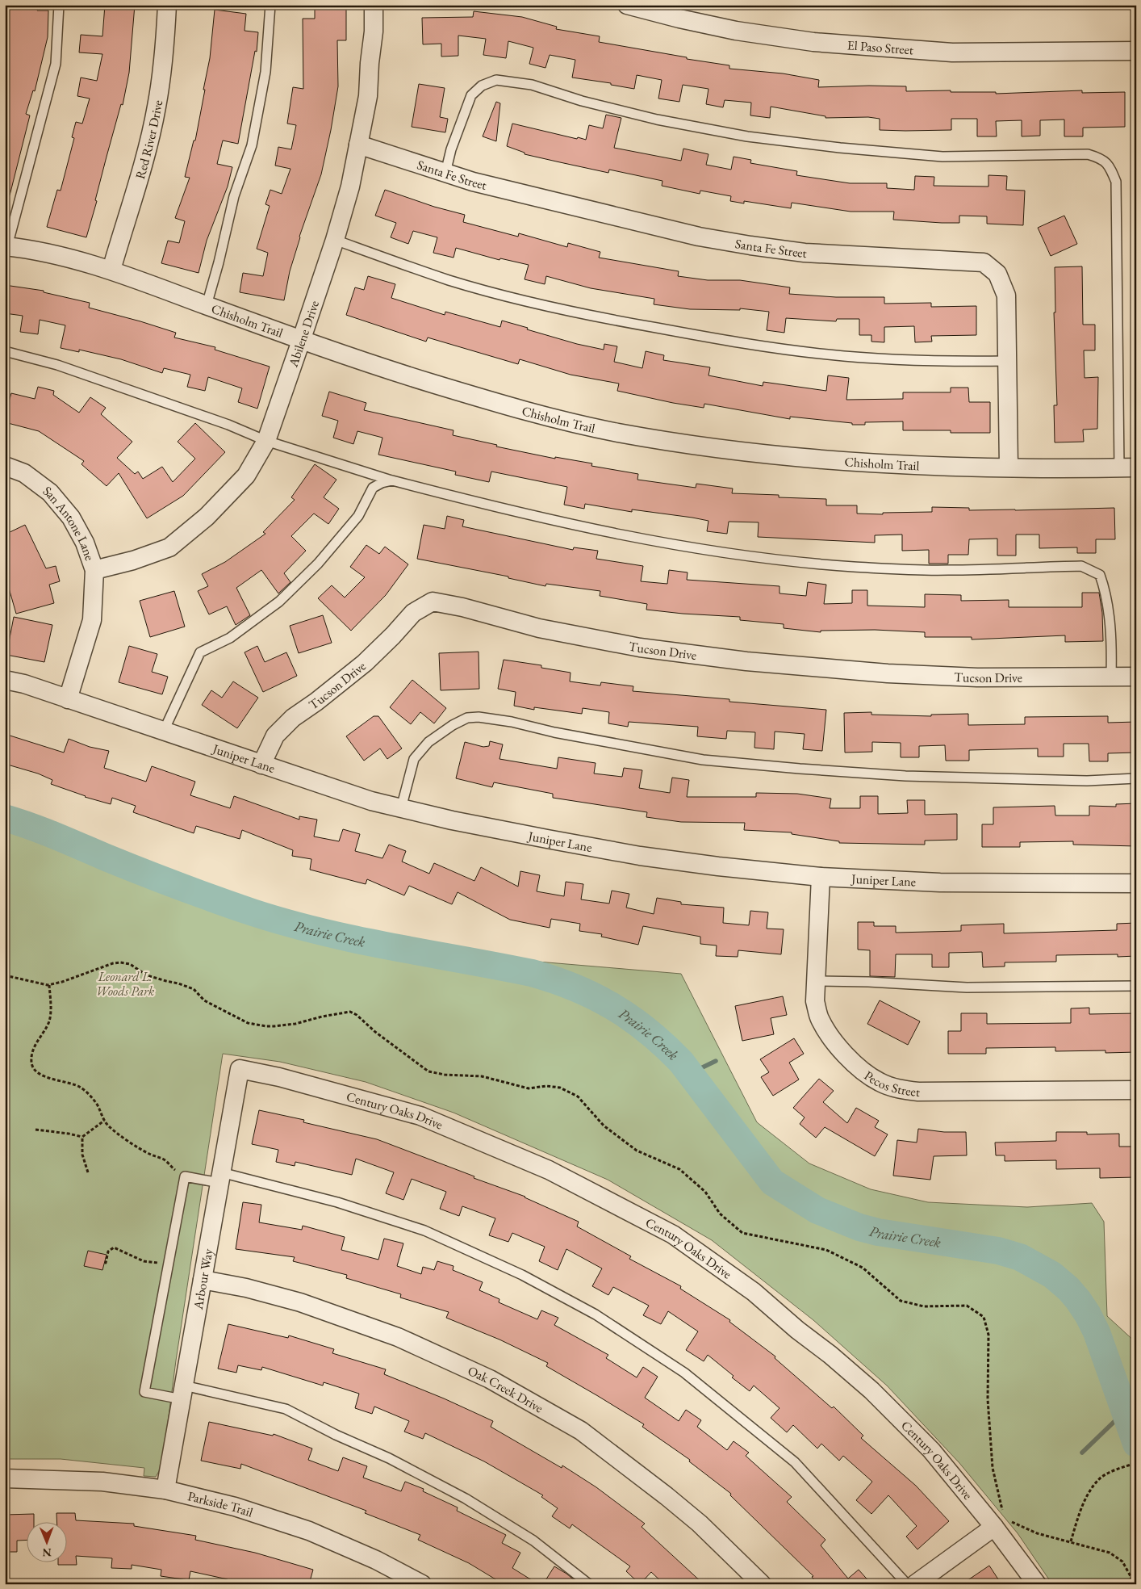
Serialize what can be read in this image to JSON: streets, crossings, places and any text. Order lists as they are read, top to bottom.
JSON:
{
  "streets": {
    "street": [
      "El Paso Street",
      "Red River Drive",
      "Santa Fe Street",
      "Chisholm Trail",
      "Abilene Drive",
      "San Antone Lane",
      "Tucson Drive",
      "Juniper Lane",
      "Pecos Street",
      "Century Oaks Drive",
      "Arbour Way",
      "Oak Creek Drive",
      "Parkside Trail"
    ]
  },
  "crossings": [
    ["Red River Drive", "Chisholm Trail"],
    ["Santa Fe Street", "Chisholm Trail"],
    ["Santa Fe Street", "Abilene Drive"],
    ["Chisholm Trail", "Abilene Drive"],
    ["Abilene Drive", "San Antone Lane"],
    ["San Antone Lane", "Juniper Lane"],
    ["Tucson Drive", "Juniper Lane"],
    ["Juniper Lane", "Pecos Street"],
    ["Century Oaks Drive", "Arbour Way"],
    ["Arbour Way", "Oak Creek Drive"],
    ["Arbour Way", "Parkside Trail"]
  ],
  "water": ["Prairie Creek"],
  "parks": ["Leonard L. Woods Park"],
  "north": "bottom"
}
